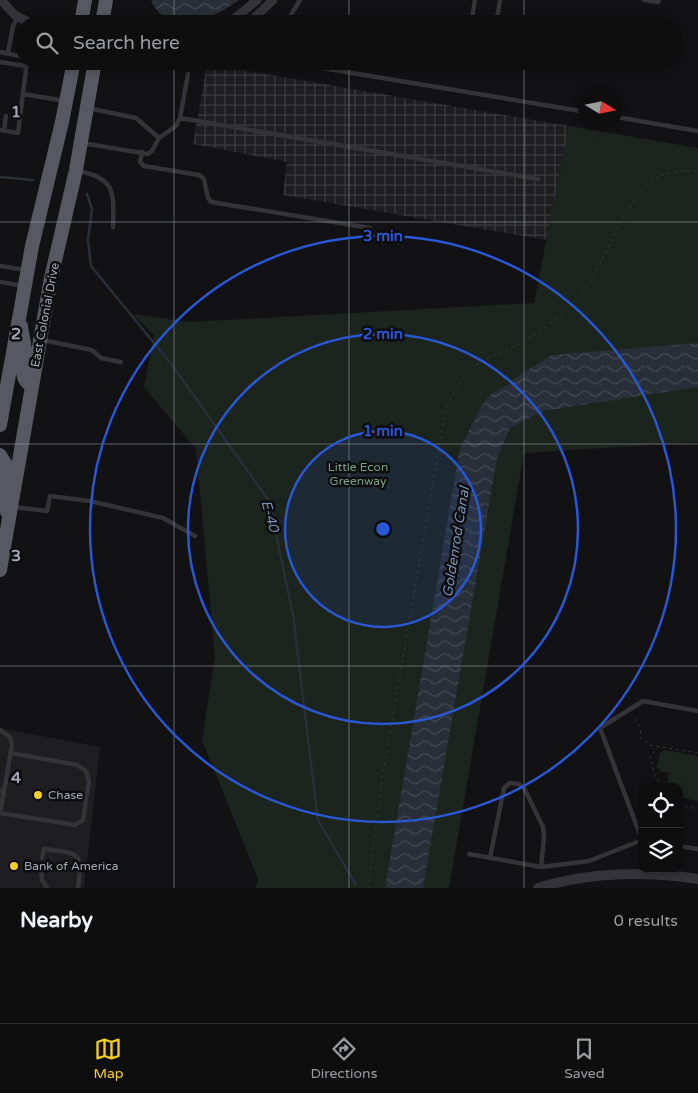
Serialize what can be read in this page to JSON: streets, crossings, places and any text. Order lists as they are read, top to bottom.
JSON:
{
  "streets": {
    "highway": ["East Colonial Drive"]
  },
  "water": ["E-40", "Goldenrod Canal"],
  "parks": ["Little Econ Greenway"],
  "places": ["Chase", "Bank of America"],
  "north": "right",
  "page": {
    "search": "Search here",
    "heading": ["Nearby", "0 results"],
    "nav": ["Map", "Directions", "Saved"]
  },
  "grid": {
    "rows": [
      "1",
      "2",
      "3",
      "4"
    ]
  },
  "rings": ["3 min", "2 min", "1 min"]
}
